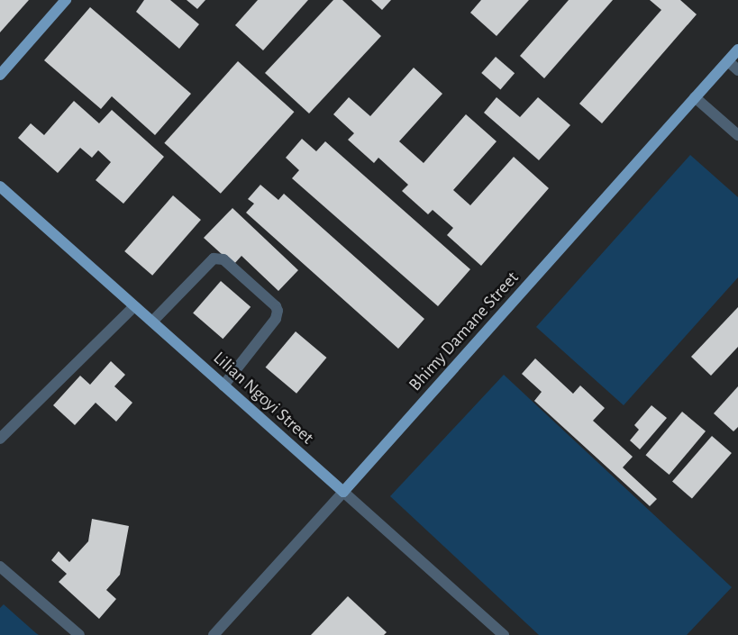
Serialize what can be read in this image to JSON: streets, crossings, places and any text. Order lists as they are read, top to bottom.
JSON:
{
  "streets": {
    "main road": ["Bhimy Damane Street", "Lilian Ngoyi Street"]
  },
  "crossings": [
    ["Bhimy Damane Street", "Lilian Ngoyi Street"]
  ]
}
